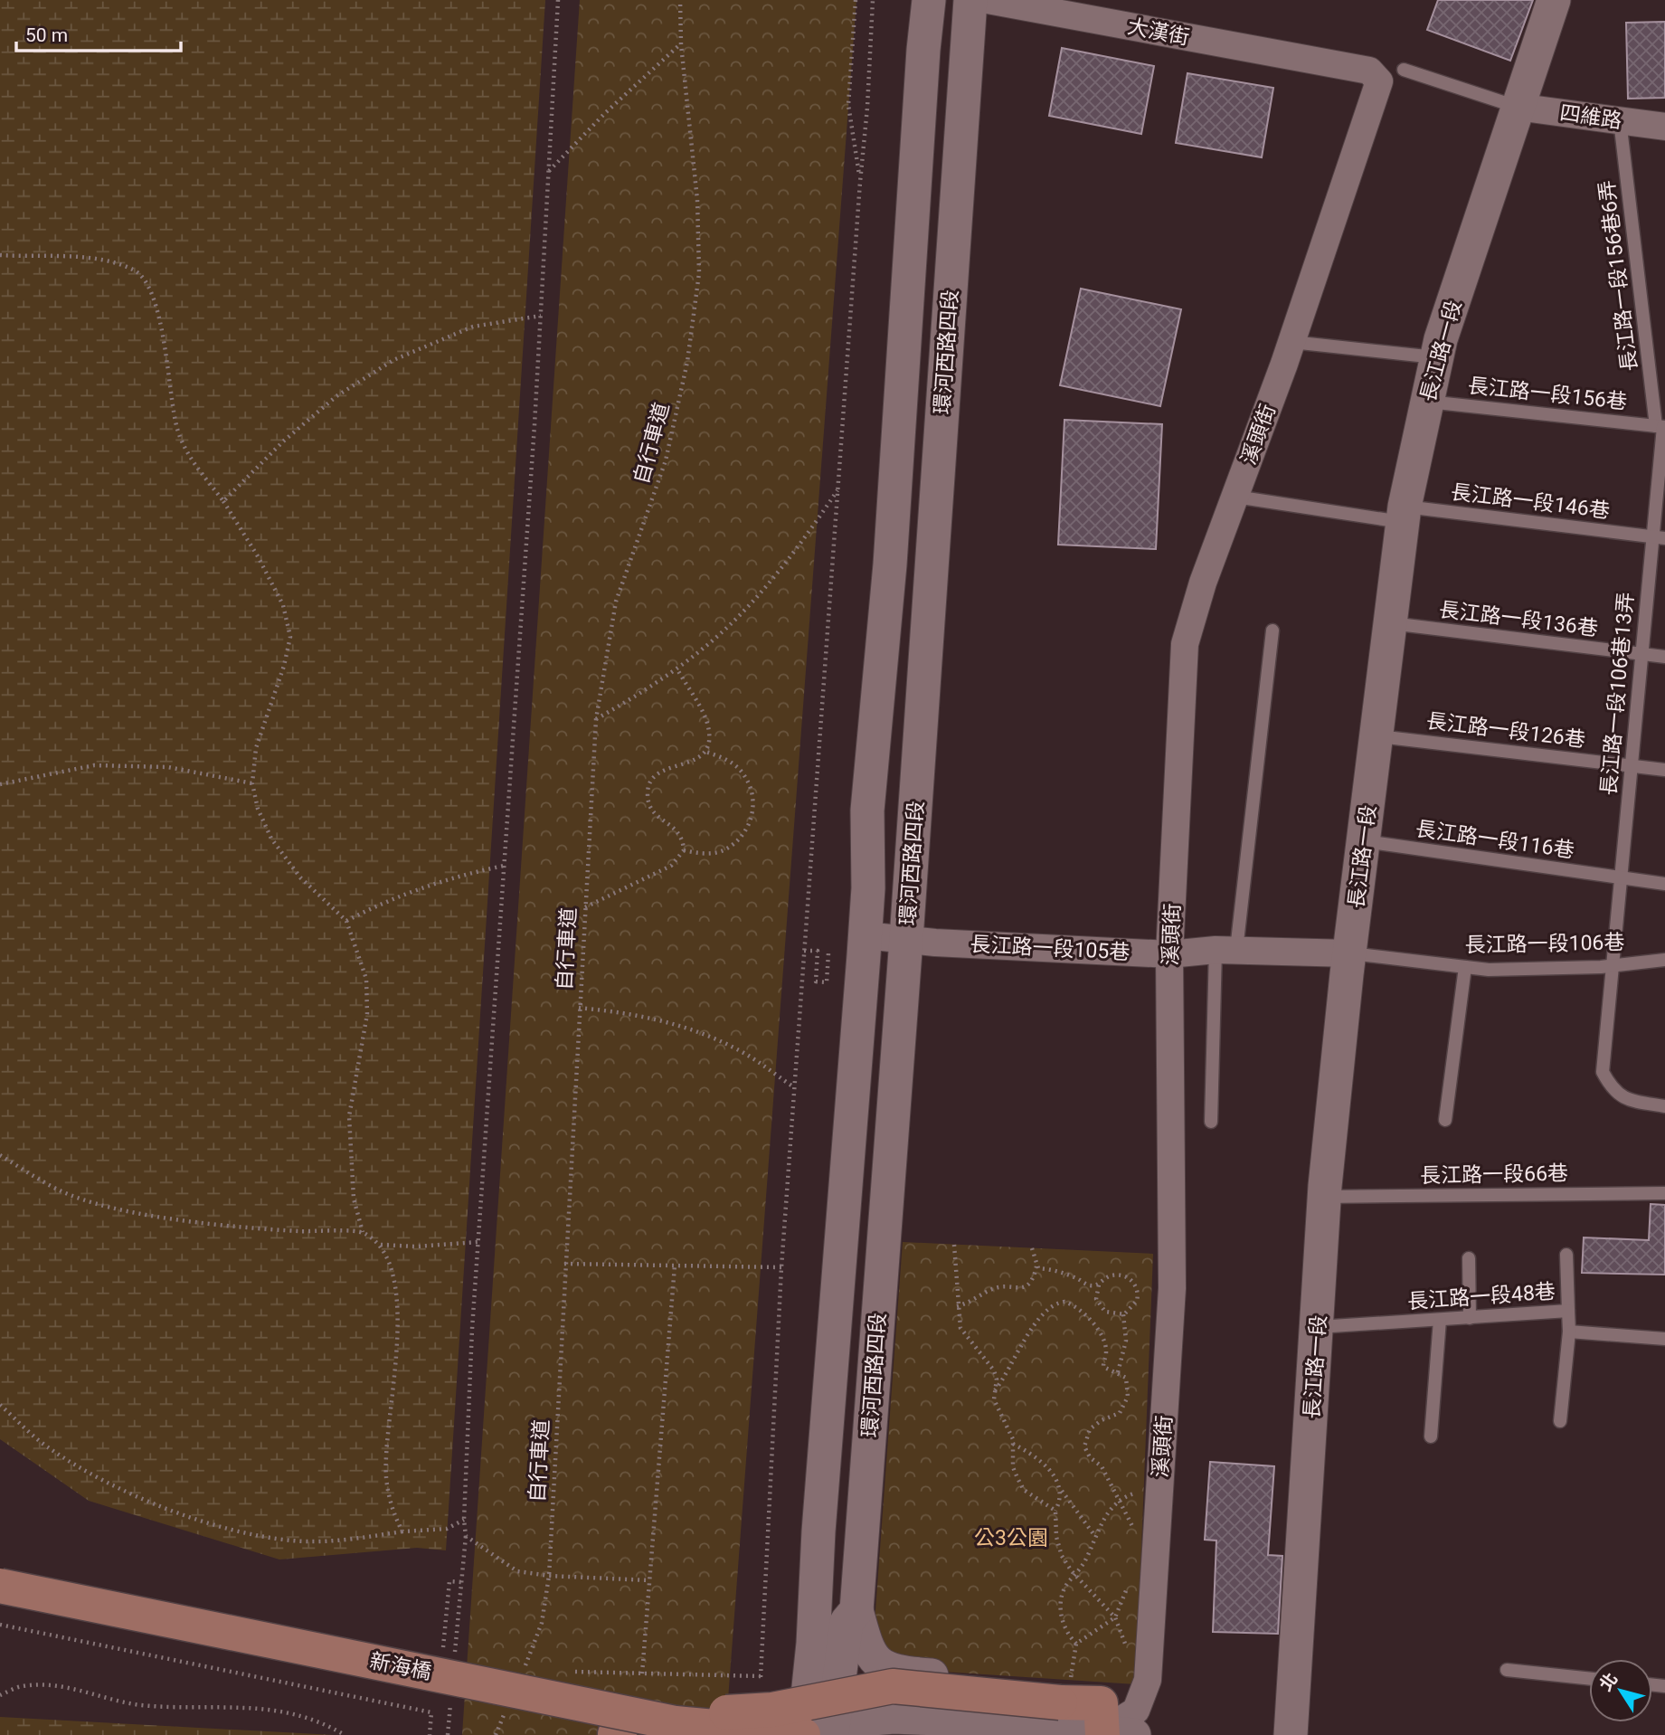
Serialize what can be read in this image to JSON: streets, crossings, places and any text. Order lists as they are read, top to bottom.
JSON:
{
  "streets": {
    "main road": ["新海橋"],
    "street": [
      "大漢街",
      "四維路",
      "長江路一段",
      "環河西路四段",
      "溪頭街",
      "長江路一段105巷"
    ],
    "lane": [
      "長江路一段156巷6弄",
      "長江路一段156巷",
      "長江路一段146巷",
      "長江路一段136巷",
      "長江路一段106巷13弄",
      "長江路一段126巷",
      "長江路一段116巷",
      "長江路一段106巷",
      "長江路一段66巷",
      "長江路一段48巷"
    ],
    "path": ["自行車道"]
  },
  "crossings": [
    ["大漢街", "溪頭街"],
    ["四維路", "長江路一段156巷6弄"],
    ["四維路", "長江路一段"],
    ["長江路一段156巷6弄", "長江路一段156巷"],
    ["長江路一段156巷6弄", "長江路一段106巷13弄"],
    ["長江路一段", "長江路一段156巷"],
    ["長江路一段", "長江路一段146巷"],
    ["長江路一段", "長江路一段136巷"],
    ["長江路一段", "長江路一段126巷"],
    ["長江路一段", "長江路一段116巷"],
    ["長江路一段", "長江路一段106巷"],
    ["長江路一段", "長江路一段105巷"],
    ["長江路一段", "長江路一段66巷"],
    ["長江路一段", "長江路一段48巷"],
    ["環河西路四段", "長江路一段105巷"],
    ["環河西路四段", "新海橋"],
    ["長江路一段156巷", "長江路一段106巷13弄"],
    ["溪頭街", "長江路一段146巷"],
    ["溪頭街", "長江路一段105巷"],
    ["長江路一段146巷", "長江路一段106巷13弄"],
    ["長江路一段136巷", "長江路一段106巷13弄"],
    ["長江路一段106巷13弄", "長江路一段126巷"],
    ["長江路一段106巷13弄", "長江路一段116巷"],
    ["長江路一段106巷13弄", "長江路一段106巷"],
    ["長江路一段106巷", "長江路一段105巷"]
  ],
  "parks": ["公3公園"],
  "scale_bar": "50 m",
  "north": "top left"
}
